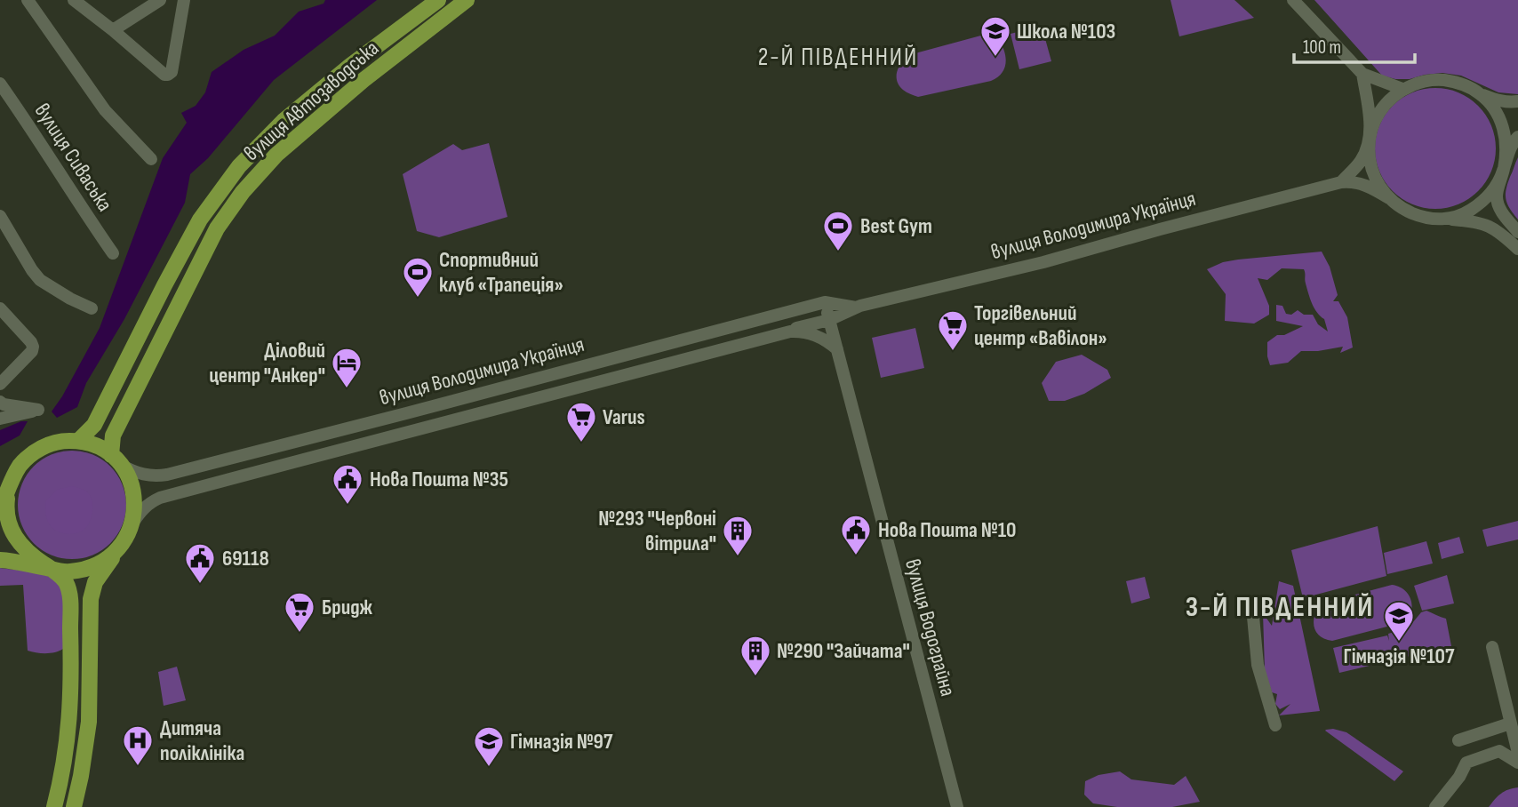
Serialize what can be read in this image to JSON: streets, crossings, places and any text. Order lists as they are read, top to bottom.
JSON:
{
  "streets": {
    "main road": ["вулиця Автозаводська", "вулиця Володимира Українця"],
    "street": ["вулиця Сиваська", "вулиця Водограйна"]
  },
  "crossings": [
    ["вулиця Автозаводська", "вулиця Володимира Українця"],
    ["вулиця Володимира Українця", "вулиця Водограйна"]
  ],
  "districts": ["2-Й ПІВДЕННИЙ", "3-Й ПІВДЕННИЙ"],
  "places": {
    "school or university": ["Школа №103", "Гімназія №107", "Гімназія №97"],
    "sports": ["Best Gym", "Спортивний клуб «Трапеція»"],
    "supermarket": ["Торгівельний центр «Вавілон»", "Varus", "Бридж"],
    "hotel": ["Діловий центр \"Анкер\""],
    "public building": ["Нова Пошта №35", "Нова Пошта №10", "69118"],
    "building": ["№293 \"Червоні вітрила\"", "№290 \"Зайчата\""],
    "hospital": ["Дитяча поліклініка"]
  },
  "scale_bar": "100 m"
}
